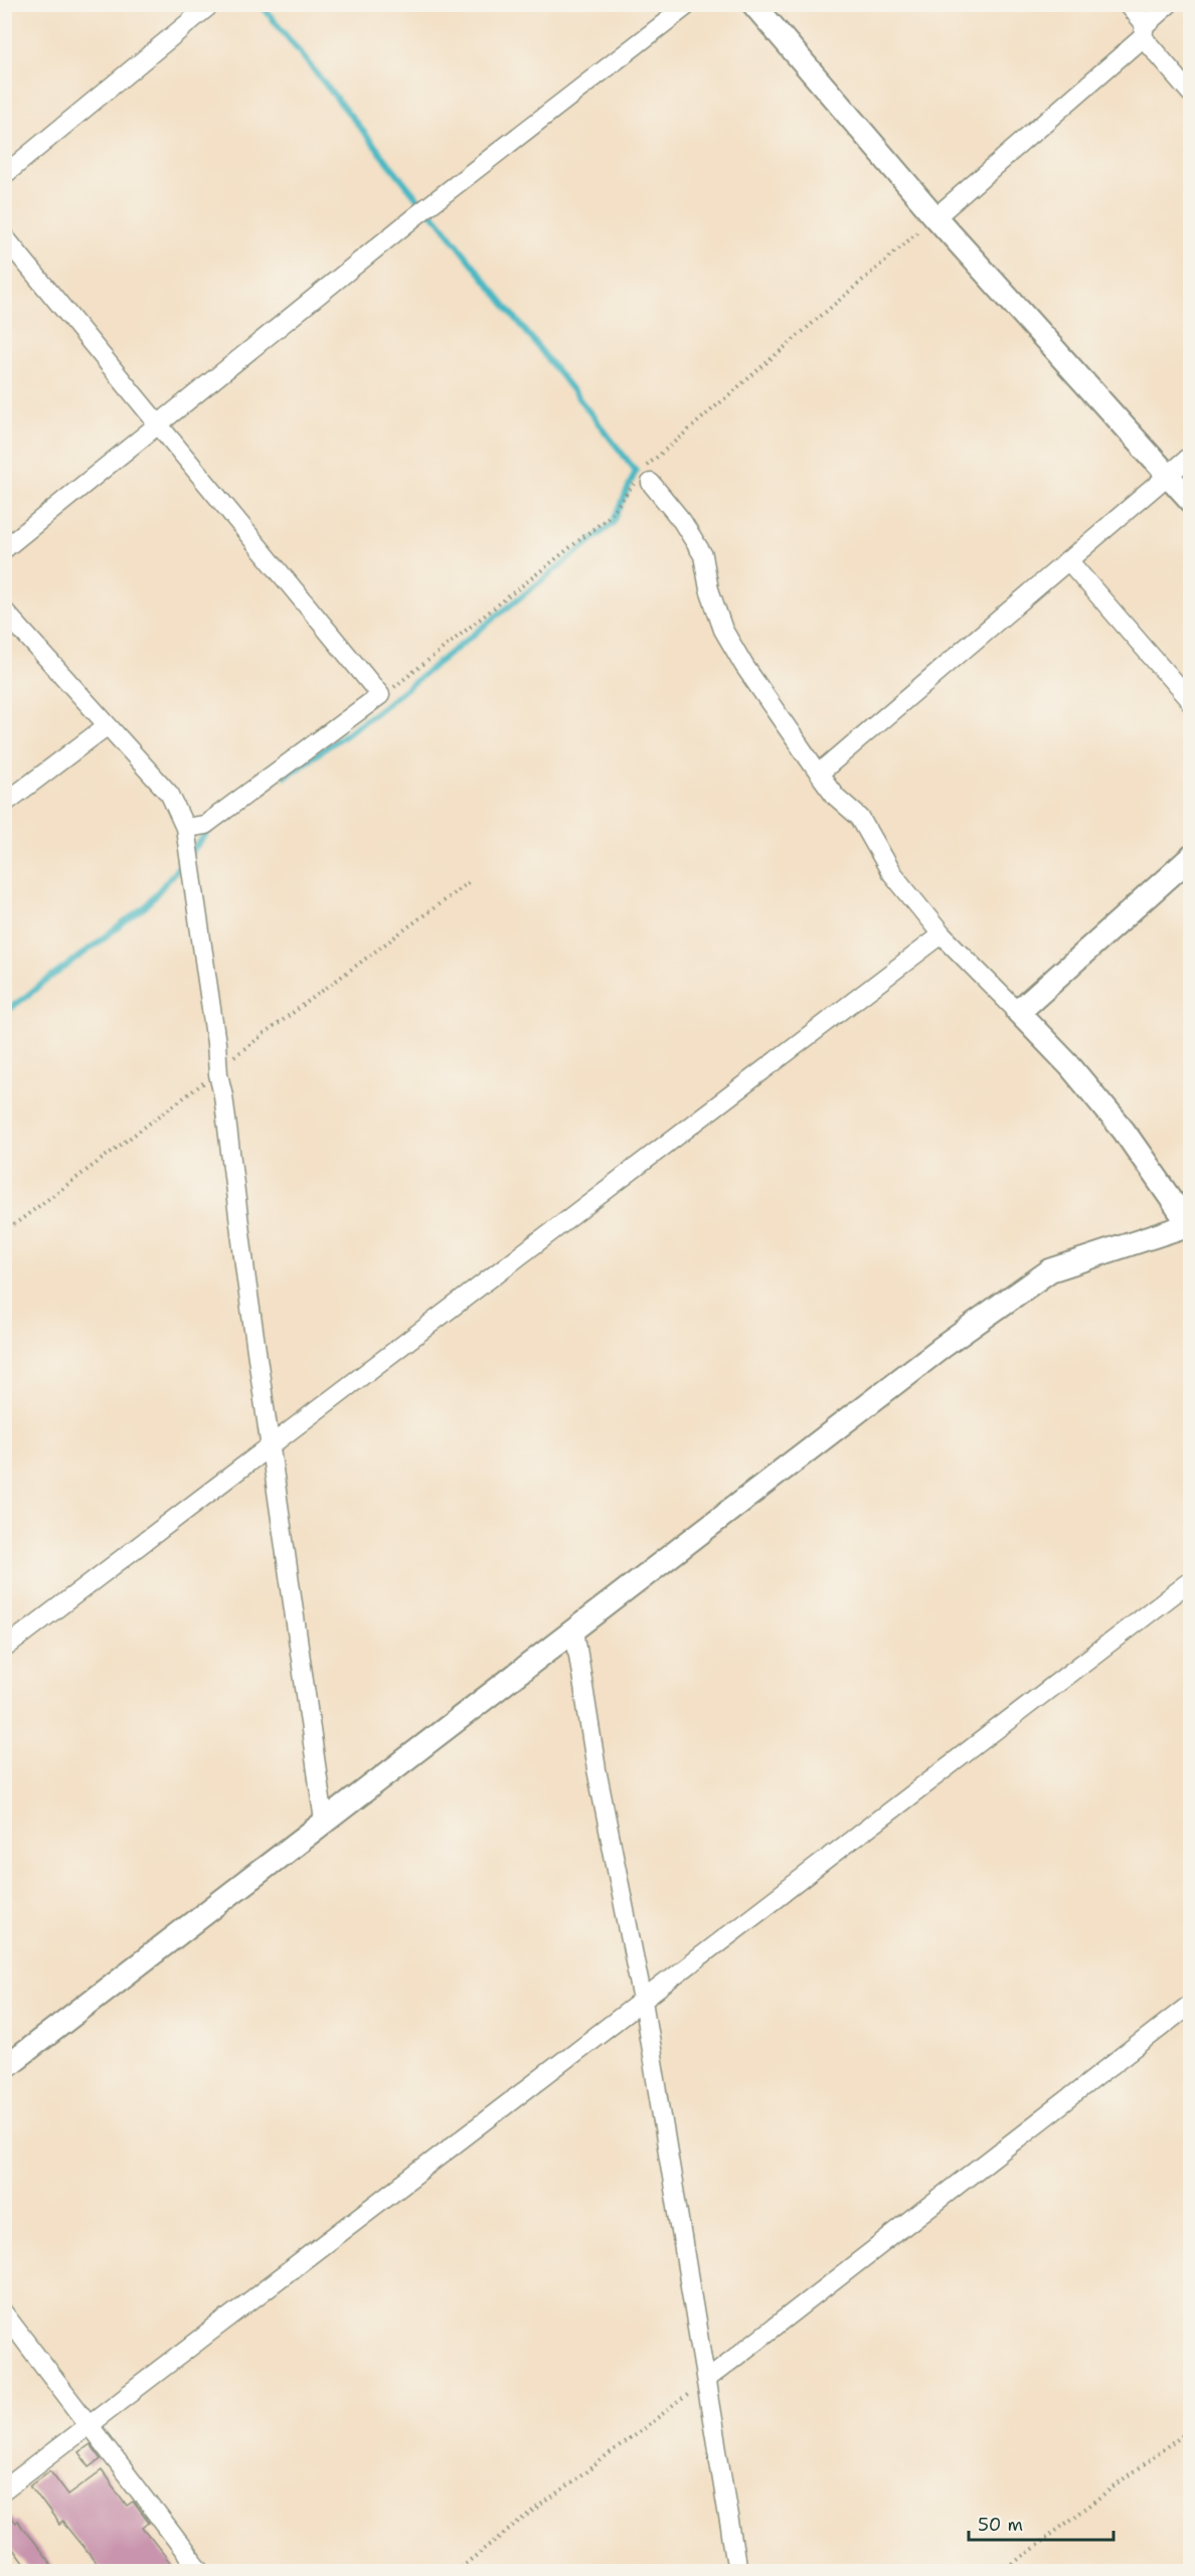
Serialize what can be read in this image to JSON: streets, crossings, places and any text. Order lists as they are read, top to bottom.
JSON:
{
  "scale_bar": "50 m"
}
